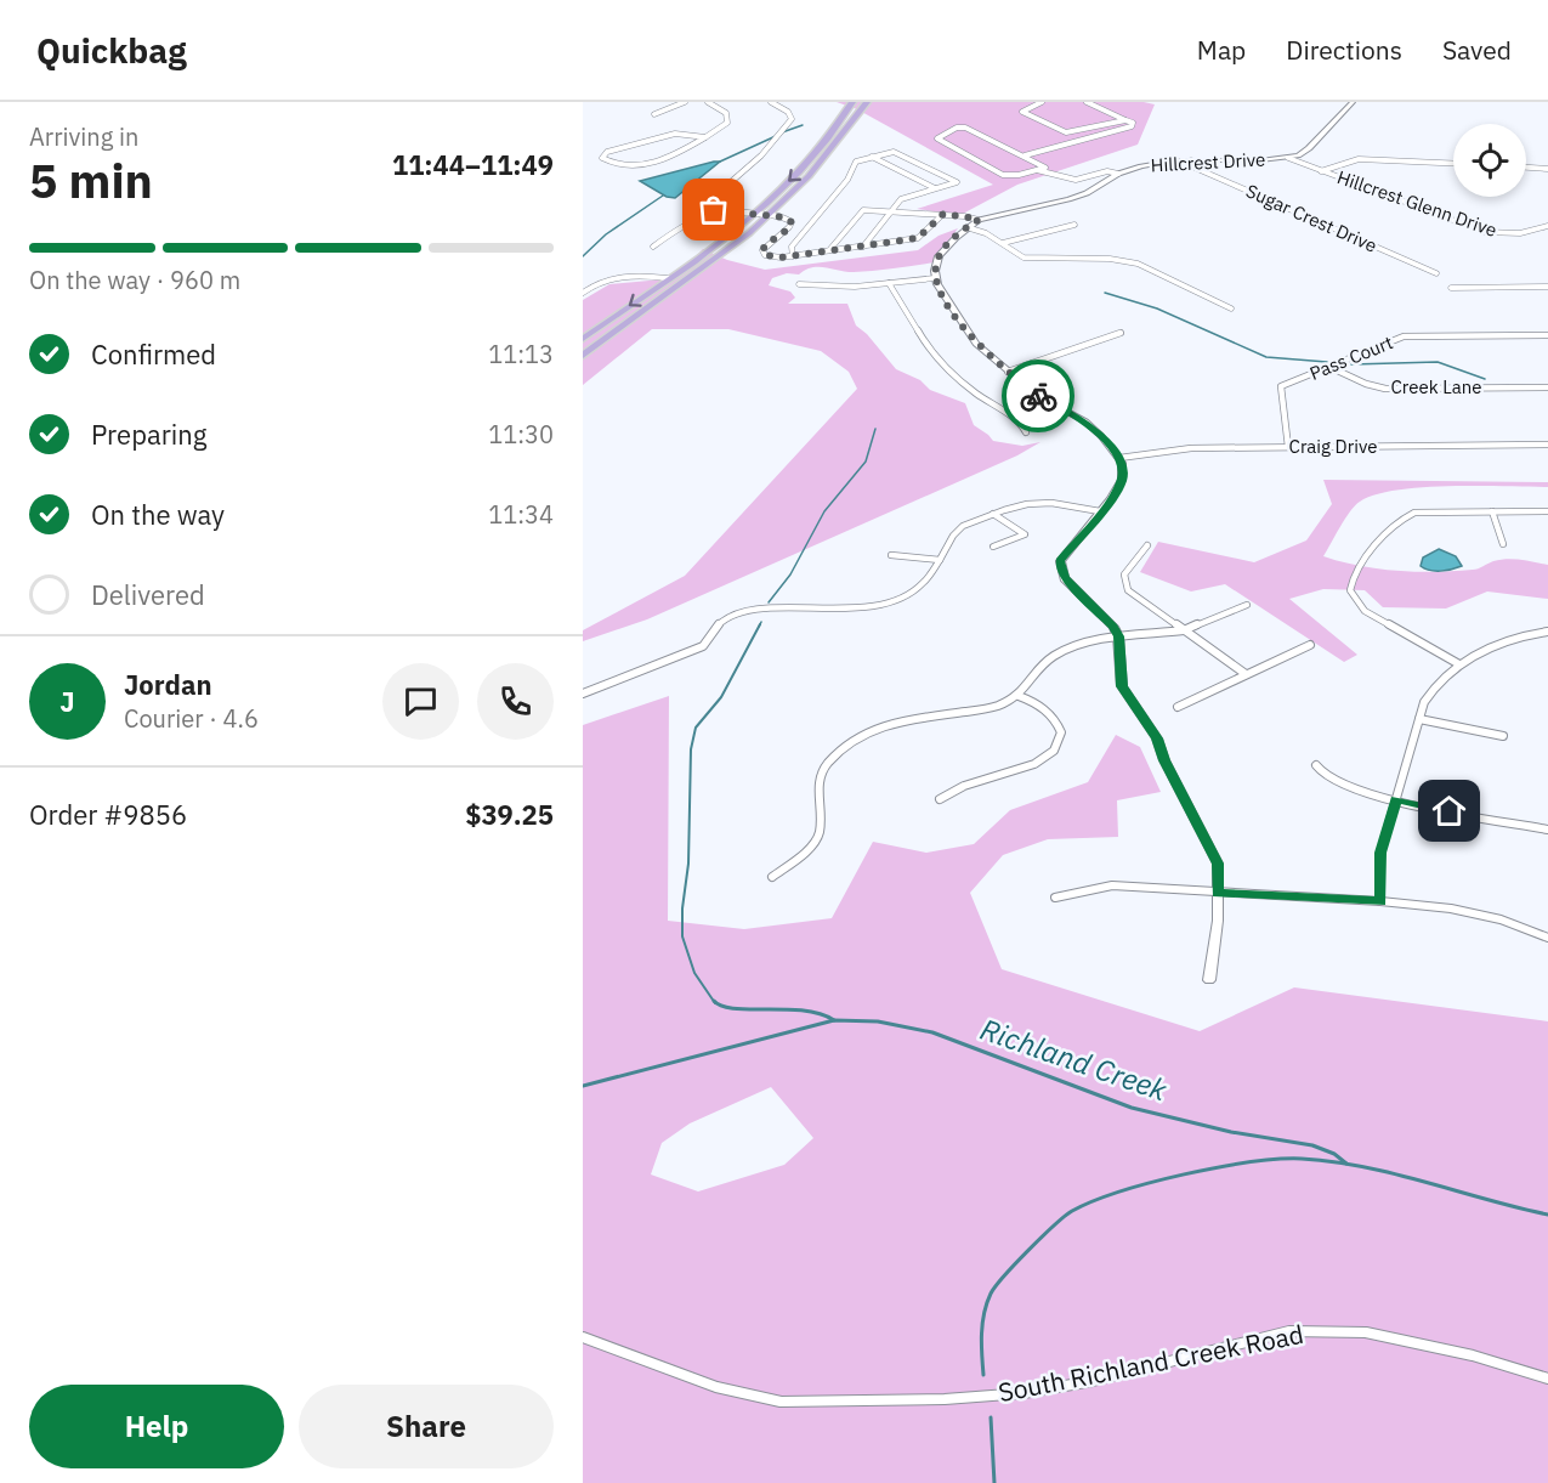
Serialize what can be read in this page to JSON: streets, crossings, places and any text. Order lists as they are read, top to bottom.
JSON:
{
  "streets": {
    "street": [
      "Hillcrest Drive",
      "Hillcrest Glenn Drive",
      "Sugar Crest Drive",
      "Pass Court",
      "Creek Lane",
      "Craig Drive",
      "South Richland Creek Road"
    ]
  },
  "crossings": [
    ["Hillcrest Drive", "Hillcrest Glenn Drive"],
    ["Hillcrest Drive", "Sugar Crest Drive"],
    ["Pass Court", "Creek Lane"],
    ["Pass Court", "Craig Drive"]
  ],
  "water": ["Richland Creek"],
  "page": {
    "header": "Quickbag",
    "nav": ["Map", "Directions", "Saved"],
    "heading": ["5 min", "Arriving in", "11:44–11:49"],
    "panel": [
      "Jordan",
      "Courier · 4.6",
      "Order #9856",
      "$39.25"
    ],
    "bar": "On the way · 960 m",
    "list": [
      ["Confirmed", "11:13"],
      ["Preparing", "11:30"],
      ["On the way", "11:34"],
      "Delivered"
    ],
    "round": "J",
    "buttons": ["Help", "Share"]
  }
}
